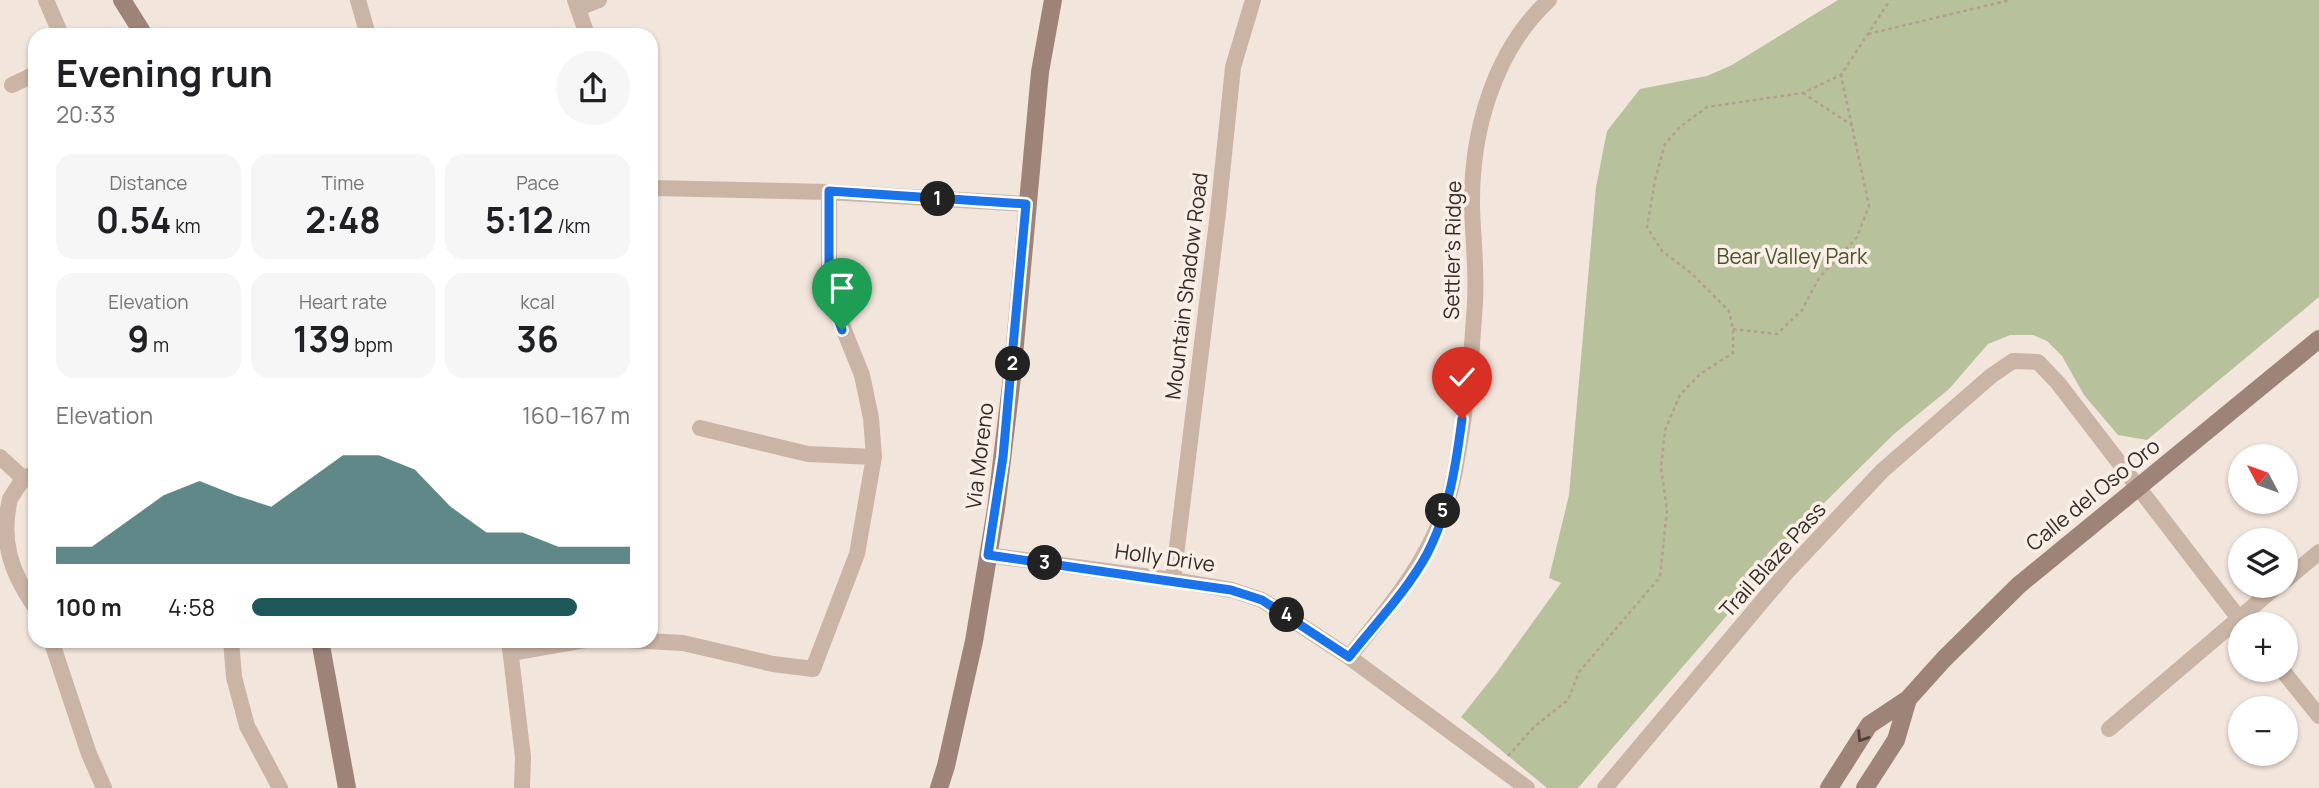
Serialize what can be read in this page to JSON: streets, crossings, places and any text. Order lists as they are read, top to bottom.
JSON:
{
  "streets": {
    "main road": ["Via Moreno", "Calle del Oso Oro"],
    "street": [
      "Settler's Ridge",
      "Mountain Shadow Road",
      "Holly Drive",
      "Trail Blaze Pass"
    ]
  },
  "crossings": [
    ["Settler's Ridge", "Holly Drive"],
    ["Mountain Shadow Road", "Holly Drive"],
    ["Via Moreno", "Holly Drive"],
    ["Calle del Oso Oro", "Trail Blaze Pass"]
  ],
  "parks": ["Bear Valley Park"],
  "north": "top left",
  "page": {
    "heading": ["Evening run", "20:33"],
    "stats": [
      ["Distance", "0.54 km"],
      ["Time", "2:48"],
      ["Pace", "5:12 /km"],
      ["Elevation", "9 m"],
      ["Heart rate", "139 bpm"],
      ["kcal", "36"]
    ],
    "pins": [
      "1",
      "2",
      "5",
      "3",
      "4"
    ],
    "chart": ["Elevation", "160–167 m"],
    "map_buttons": ["+", "−"],
    "list": [
      {
        "name": "100 m",
        "note": "4:58"
      }
    ]
  }
}
